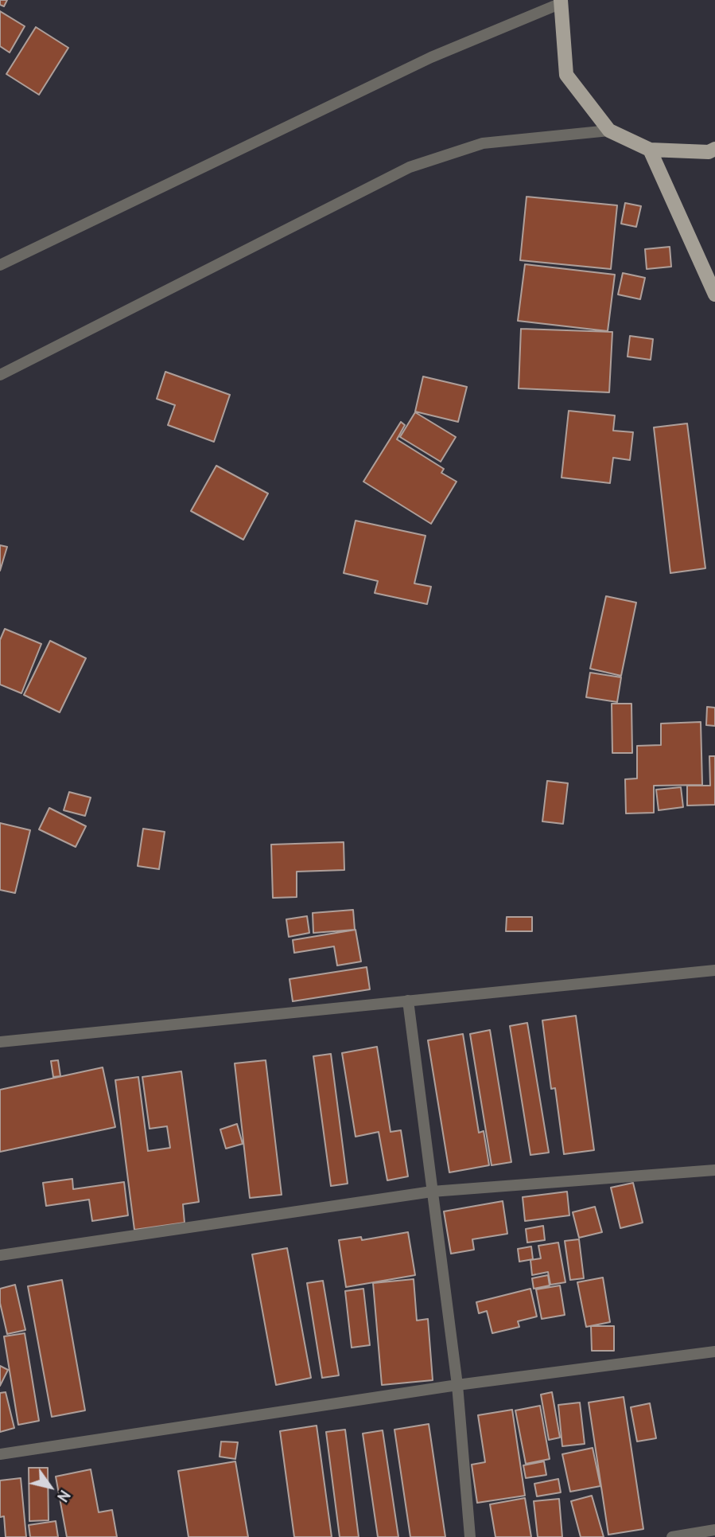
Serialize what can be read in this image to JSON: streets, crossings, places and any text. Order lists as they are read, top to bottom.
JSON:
{
  "north": "bottom right"
}
